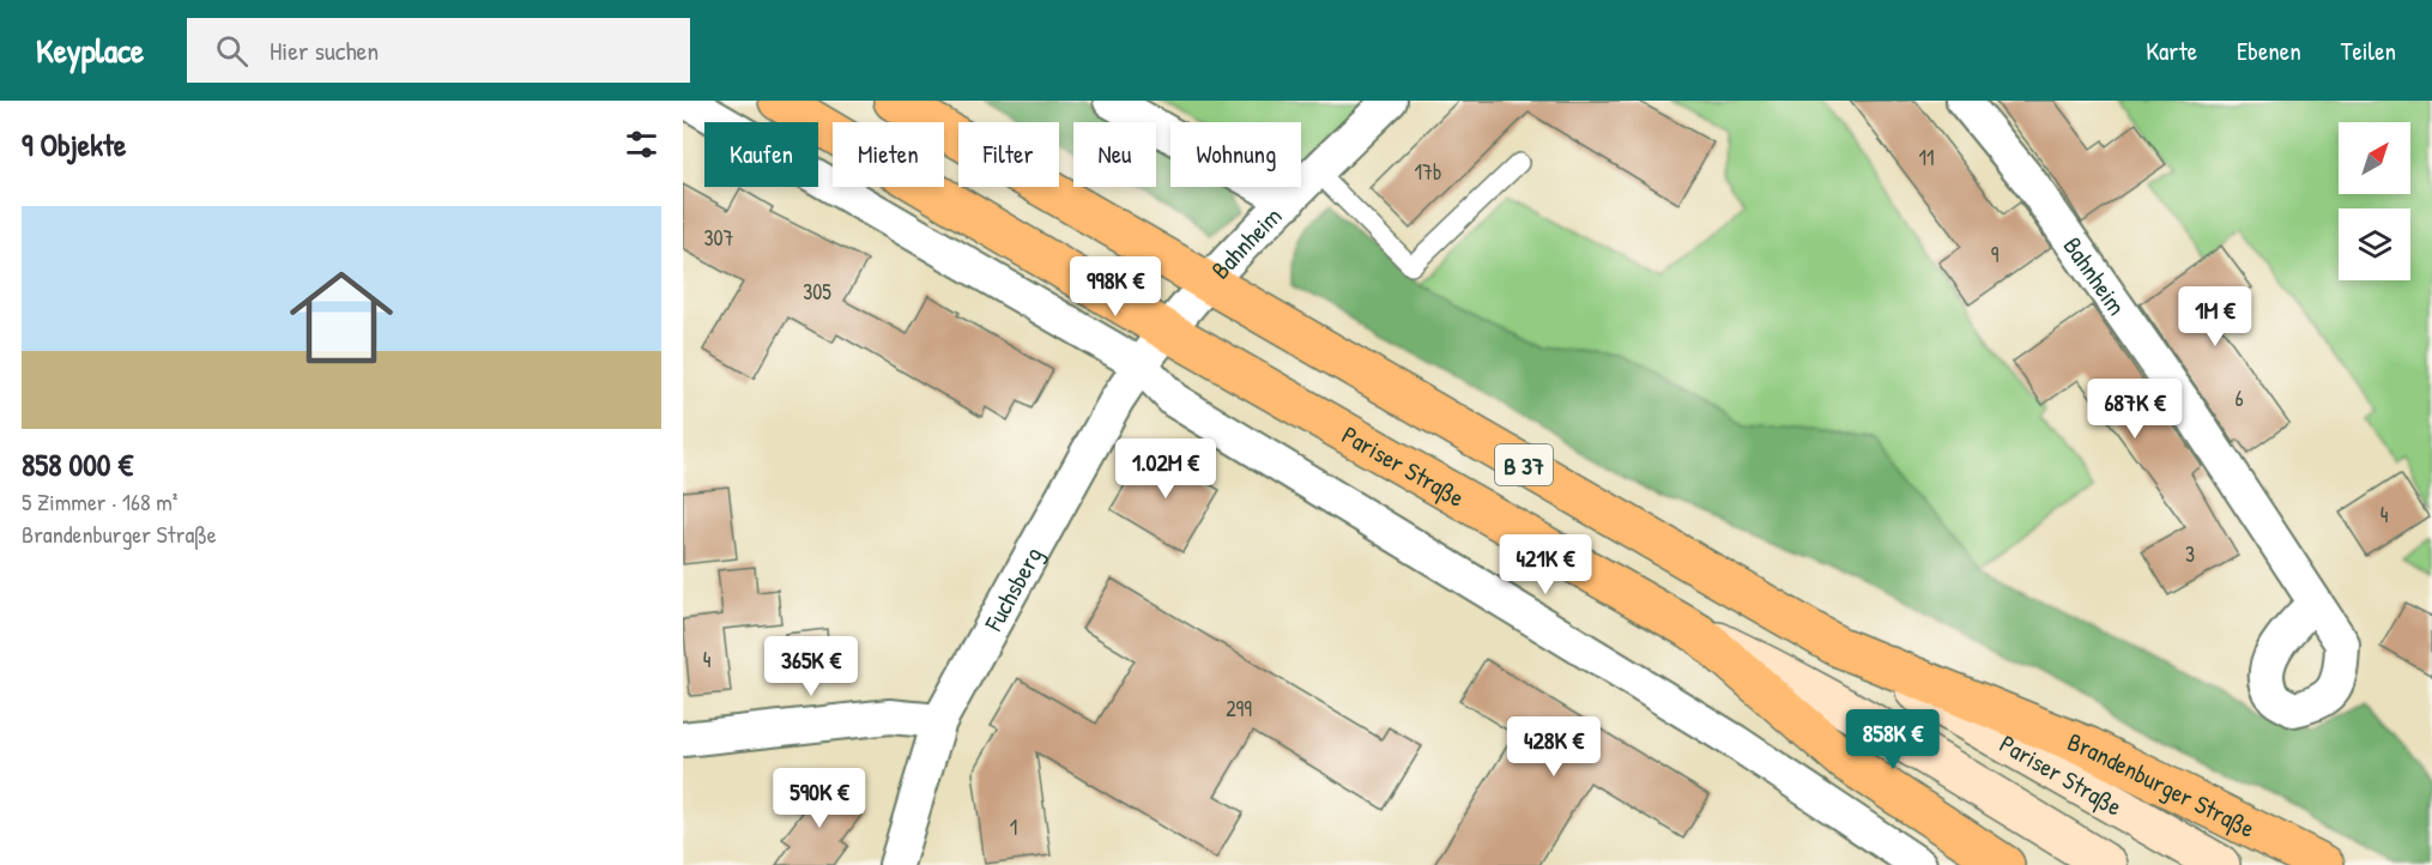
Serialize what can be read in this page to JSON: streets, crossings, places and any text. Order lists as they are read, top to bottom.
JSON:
{
  "streets": {
    "main road": ["B 37", "Pariser Straße", "Brandenburger Straße"],
    "street": ["Bahnheim", "Fuchsberg"]
  },
  "crossings": [
    ["Bahnheim", "Pariser Straße"],
    ["Bahnheim", "Fuchsberg"],
    ["B 37", "Pariser Straße"],
    ["Pariser Straße", "Fuchsberg"],
    ["Pariser Straße", "Brandenburger Straße"]
  ],
  "house_numbers": [
    "11",
    "17b",
    "307",
    "9",
    "305",
    "6",
    "4",
    "3",
    "4",
    "299",
    "1"
  ],
  "north": "top right",
  "page": {
    "header": "Keyplace",
    "search": "Hier suchen",
    "nav": ["Karte", "Ebenen", "Teilen"],
    "heading": "9 Objekte",
    "chip": [
      "Kaufen",
      "Mieten",
      "Filter",
      "Neu",
      "Wohnung"
    ],
    "list": [
      {
        "name": "858 000 €",
        "note": "5 Zimmer · 168 m² · Brandenburger Straße"
      }
    ],
    "price": [
      "998K €",
      "1M €",
      "687K €",
      "1.02M €",
      "421K €",
      "365K €",
      "858K €",
      "428K €",
      "590K €"
    ]
  }
}
